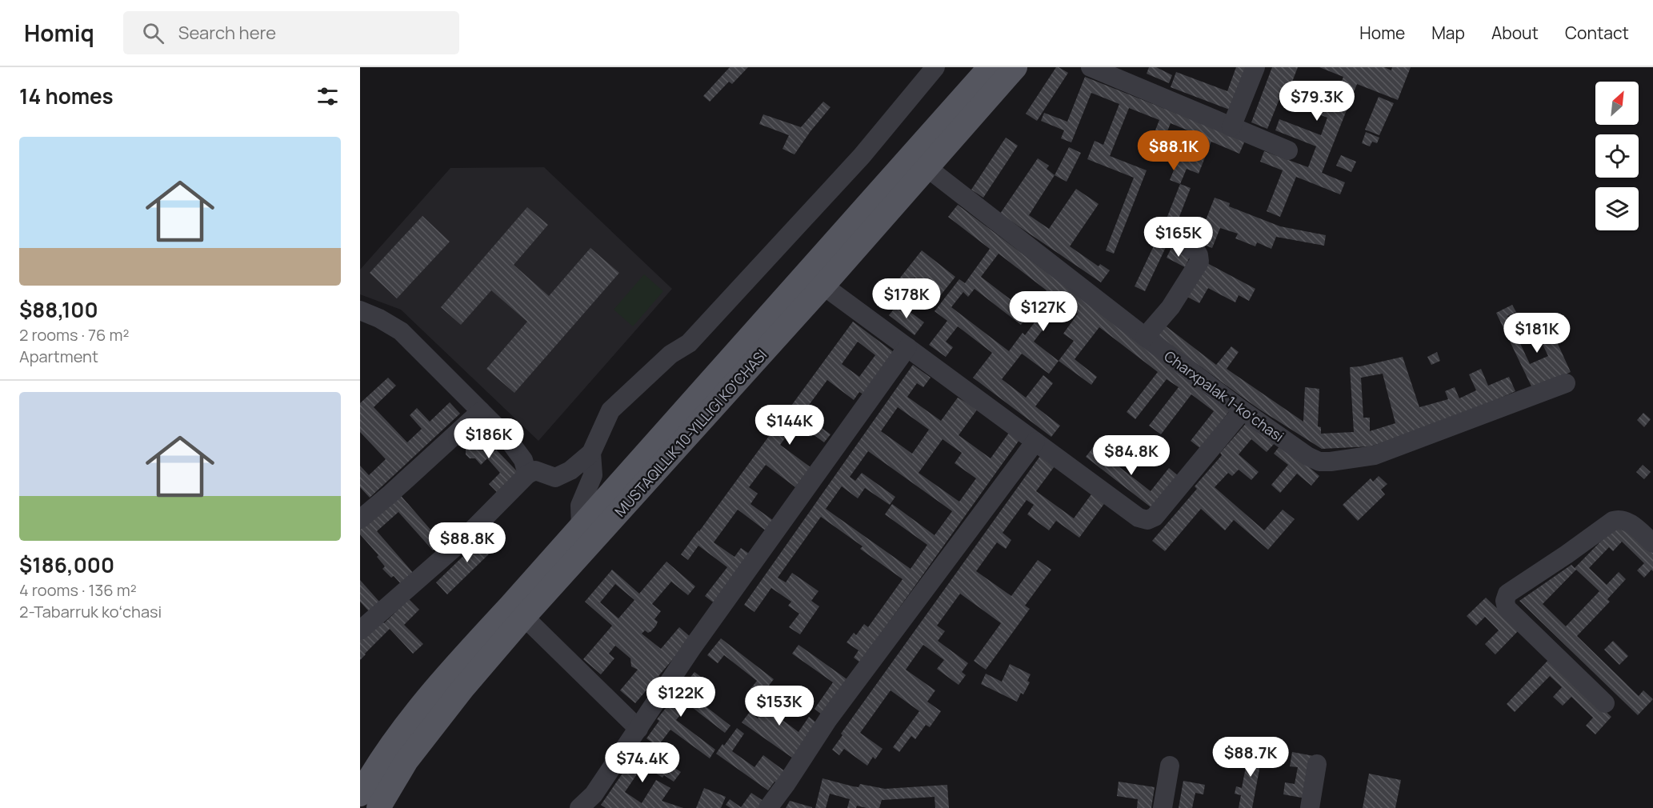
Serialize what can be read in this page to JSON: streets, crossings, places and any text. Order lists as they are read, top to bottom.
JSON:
{
  "streets": {
    "main road": ["MUSTAQILLIK 10-YILLIGI KO'CHASI"],
    "street": ["Charxpalak 1-koʻchasi"]
  },
  "crossings": [
    ["Charxpalak 1-koʻchasi", "MUSTAQILLIK 10-YILLIGI KO'CHASI"]
  ],
  "north": "top right",
  "page": {
    "header": "Homiq",
    "search": "Search here",
    "nav": [
      "Home",
      "Map",
      "About",
      "Contact"
    ],
    "heading": "14 homes",
    "price": [
      "$79.3K",
      "$88.1K",
      "$165K",
      "$178K",
      "$127K",
      "$181K",
      "$144K",
      "$186K",
      "$84.8K",
      "$88.8K",
      "$122K",
      "$153K",
      "$88.7K",
      "$74.4K"
    ],
    "list": [
      {
        "name": "$88,100",
        "note": "2 rooms · 76 m² · Apartment"
      },
      {
        "name": "$186,000",
        "note": "4 rooms · 136 m² · 2-Tabarruk koʻchasi"
      }
    ]
  }
}
